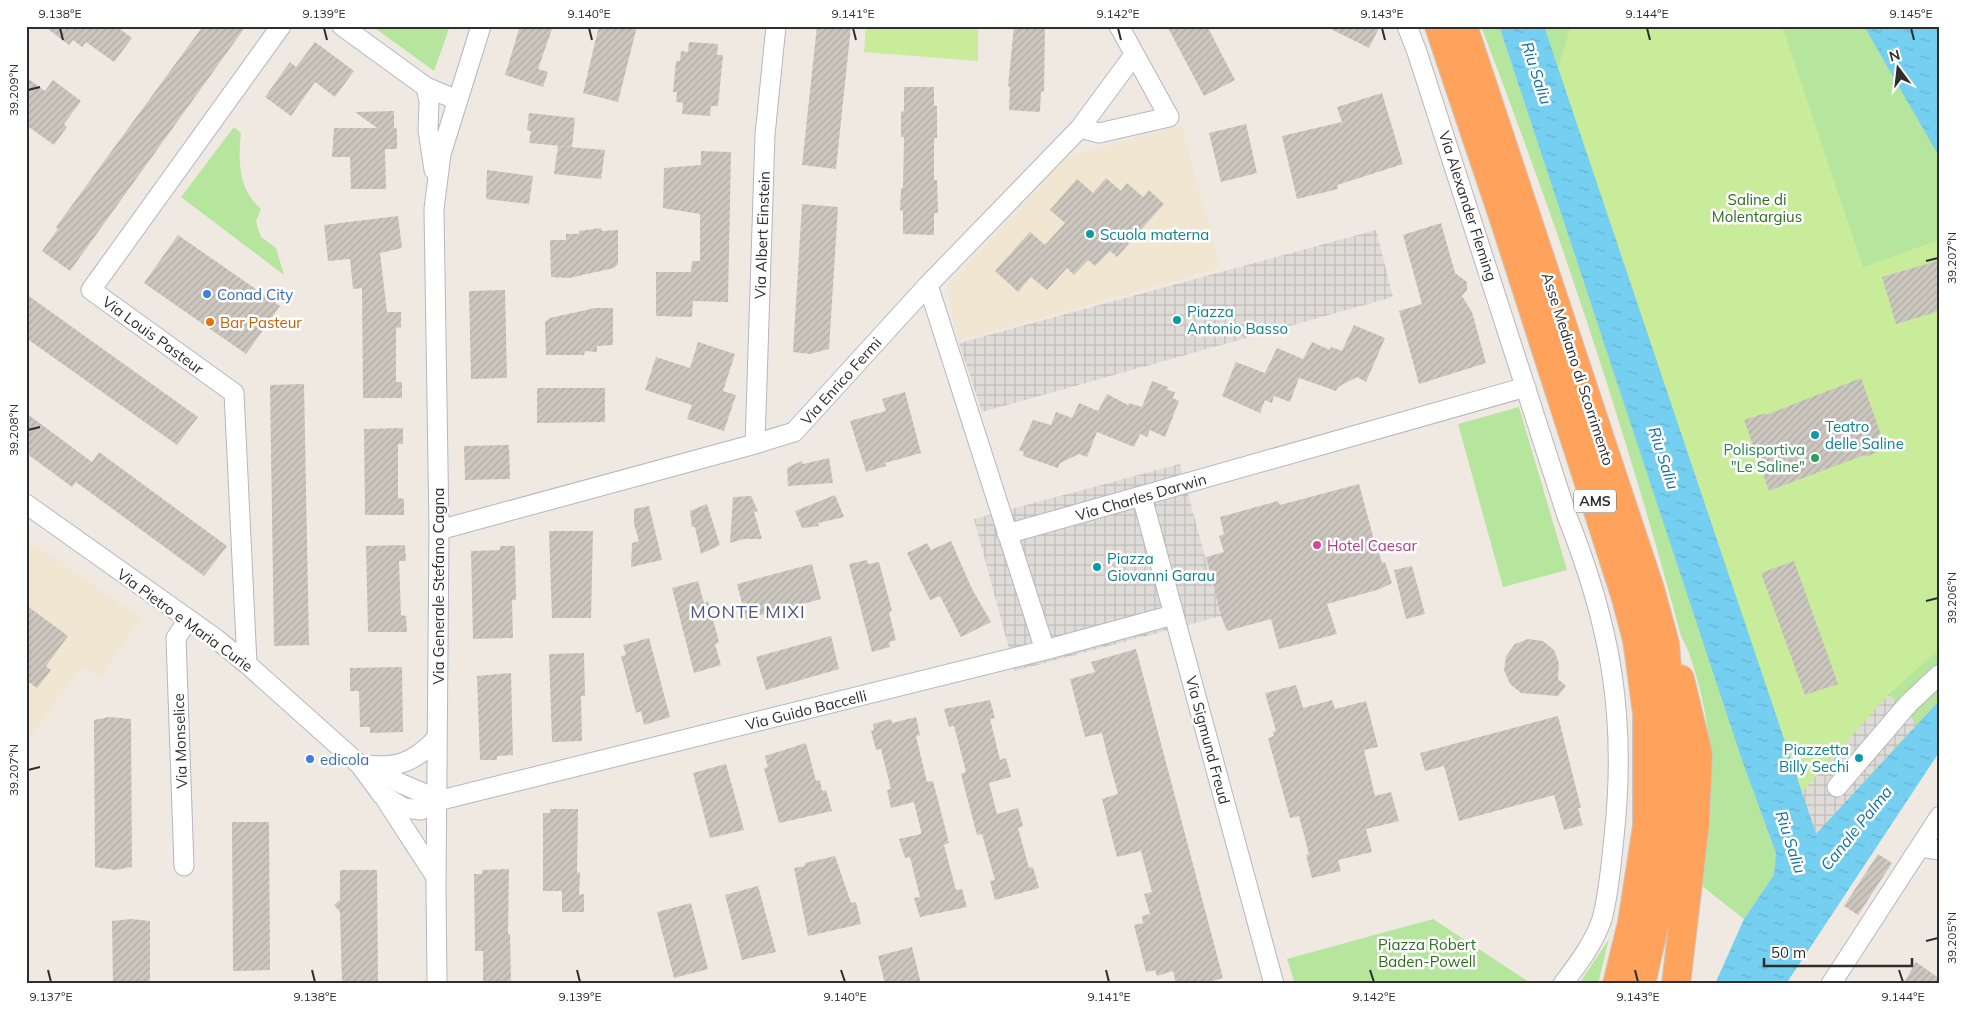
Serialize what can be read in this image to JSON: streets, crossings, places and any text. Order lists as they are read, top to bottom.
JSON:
{
  "streets": {
    "highway": ["Asse Mediano di Scorrimento", "AMS"],
    "street": [
      "Via Alexander Fleming",
      "Via Albert Einstein",
      "Via Louis Pasteur",
      "Via Enrico Fermi",
      "Via Charles Darwin",
      "Via Generale Stefano Cagna",
      "Via Pietro e Maria Curie",
      "Via Guido Baccelli",
      "Via Sigmund Freud",
      "Via Monselice"
    ]
  },
  "crossings": [
    ["Via Alexander Fleming", "Via Charles Darwin"],
    ["Via Albert Einstein", "Via Enrico Fermi"],
    ["Via Louis Pasteur", "Via Pietro e Maria Curie"],
    ["Via Enrico Fermi", "Via Generale Stefano Cagna"],
    ["Via Charles Darwin", "Via Sigmund Freud"],
    ["Via Generale Stefano Cagna", "Via Pietro e Maria Curie"],
    ["Via Generale Stefano Cagna", "Via Guido Baccelli"],
    ["Via Pietro e Maria Curie", "Via Guido Baccelli"],
    ["Via Pietro e Maria Curie", "Via Monselice"],
    ["Via Guido Baccelli", "Via Sigmund Freud"]
  ],
  "districts": ["MONTE MIXI"],
  "water": ["Riu Saliu", "Canale Palma"],
  "parks": ["Saline di Molentargius", "Piazza Robert Baden-Powell"],
  "places": [
    "Scuola materna",
    "Conad City",
    "Piazza Antonio Basso",
    "Bar Pasteur",
    "Teatro delle Saline",
    "Polisportiva \"Le Saline\"",
    "Hotel Caesar",
    "Piazza Giovanni Garau",
    "Piazzetta Billy Sechi",
    "edicola"
  ],
  "scale_bar": "50 m",
  "north": "top",
  "coordinates": [
    "9.138°E",
    "9.139°E",
    "9.140°E",
    "9.141°E",
    "9.142°E",
    "9.143°E",
    "9.144°E",
    "9.145°E",
    "39.209°N",
    "39.207°N",
    "39.208°N",
    "39.206°N",
    "39.205°N",
    "9.137°E"
  ]
}
